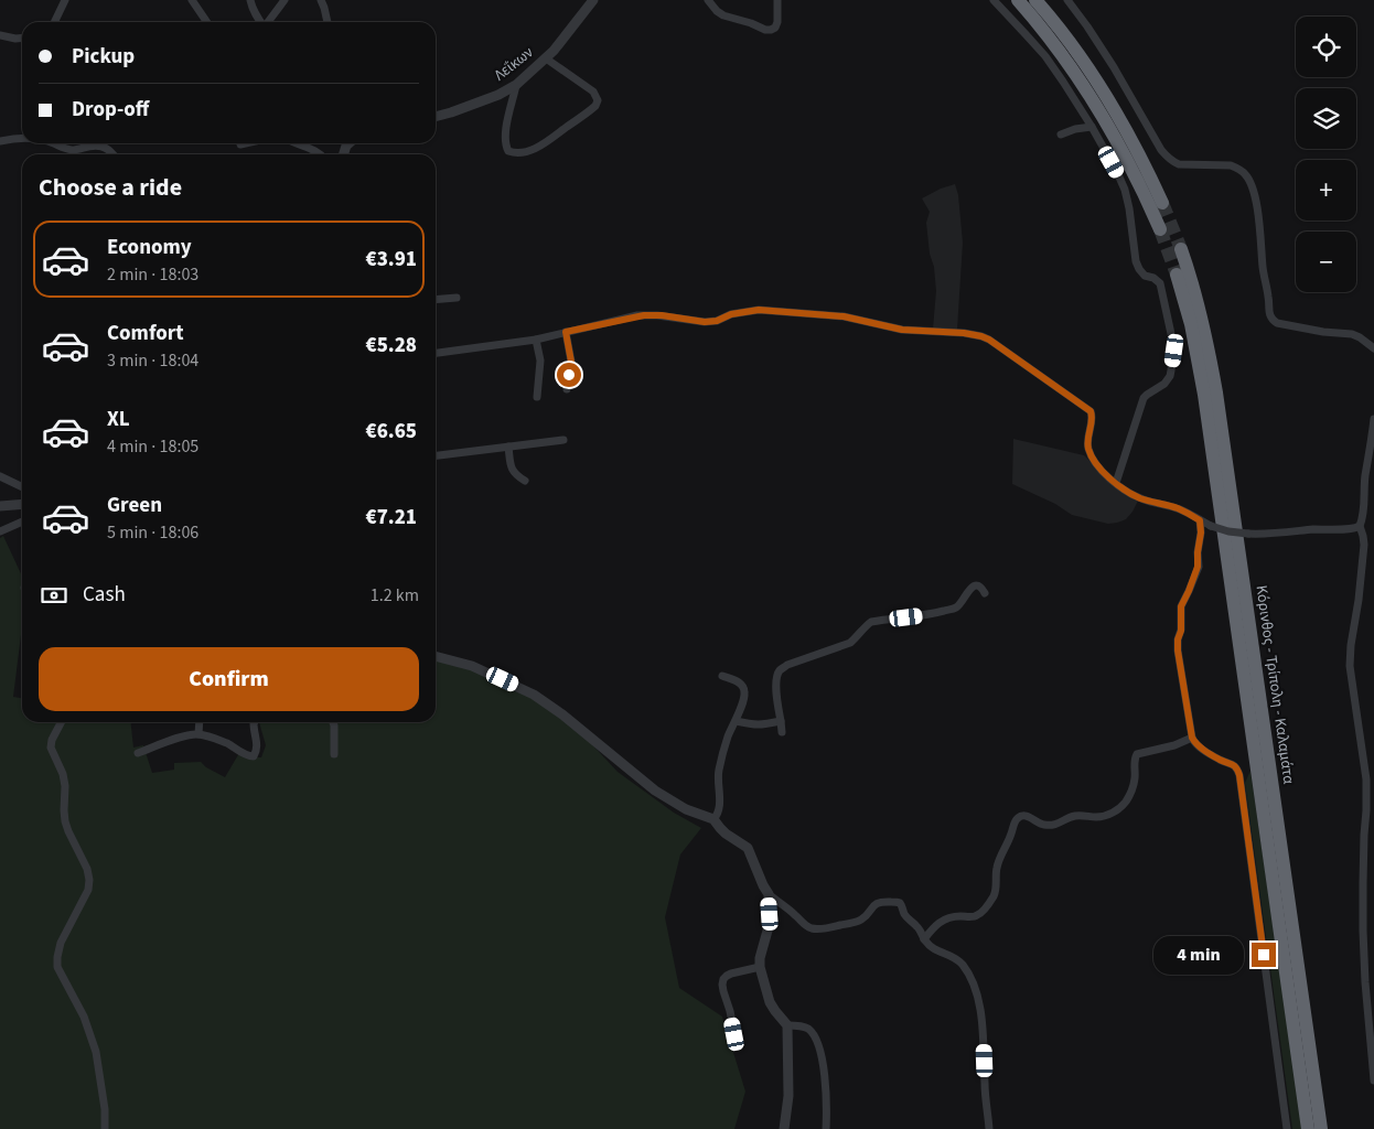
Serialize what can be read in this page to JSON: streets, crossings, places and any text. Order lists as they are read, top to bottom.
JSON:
{
  "streets": {
    "highway": ["Κόρινθος - Τρίπολη - Καλαμάτα"],
    "street": ["Λεΐκων"]
  },
  "page": {
    "map_buttons": ["+", "−"],
    "banner": ["Pickup", "Drop-off"],
    "heading": "Choose a ride",
    "list": [
      {
        "name": "Economy",
        "note": "2 min · 18:03",
        "value": "€3.91"
      },
      {
        "name": "Comfort",
        "note": "3 min · 18:04",
        "value": "€5.28"
      },
      {
        "name": "XL",
        "note": "4 min · 18:05",
        "value": "€6.65"
      },
      {
        "name": "Green",
        "note": "5 min · 18:06",
        "value": "€7.21"
      }
    ],
    "pay": ["Cash", "1.2 km"],
    "buttons": "Confirm",
    "bubble": "4 min"
  }
}
